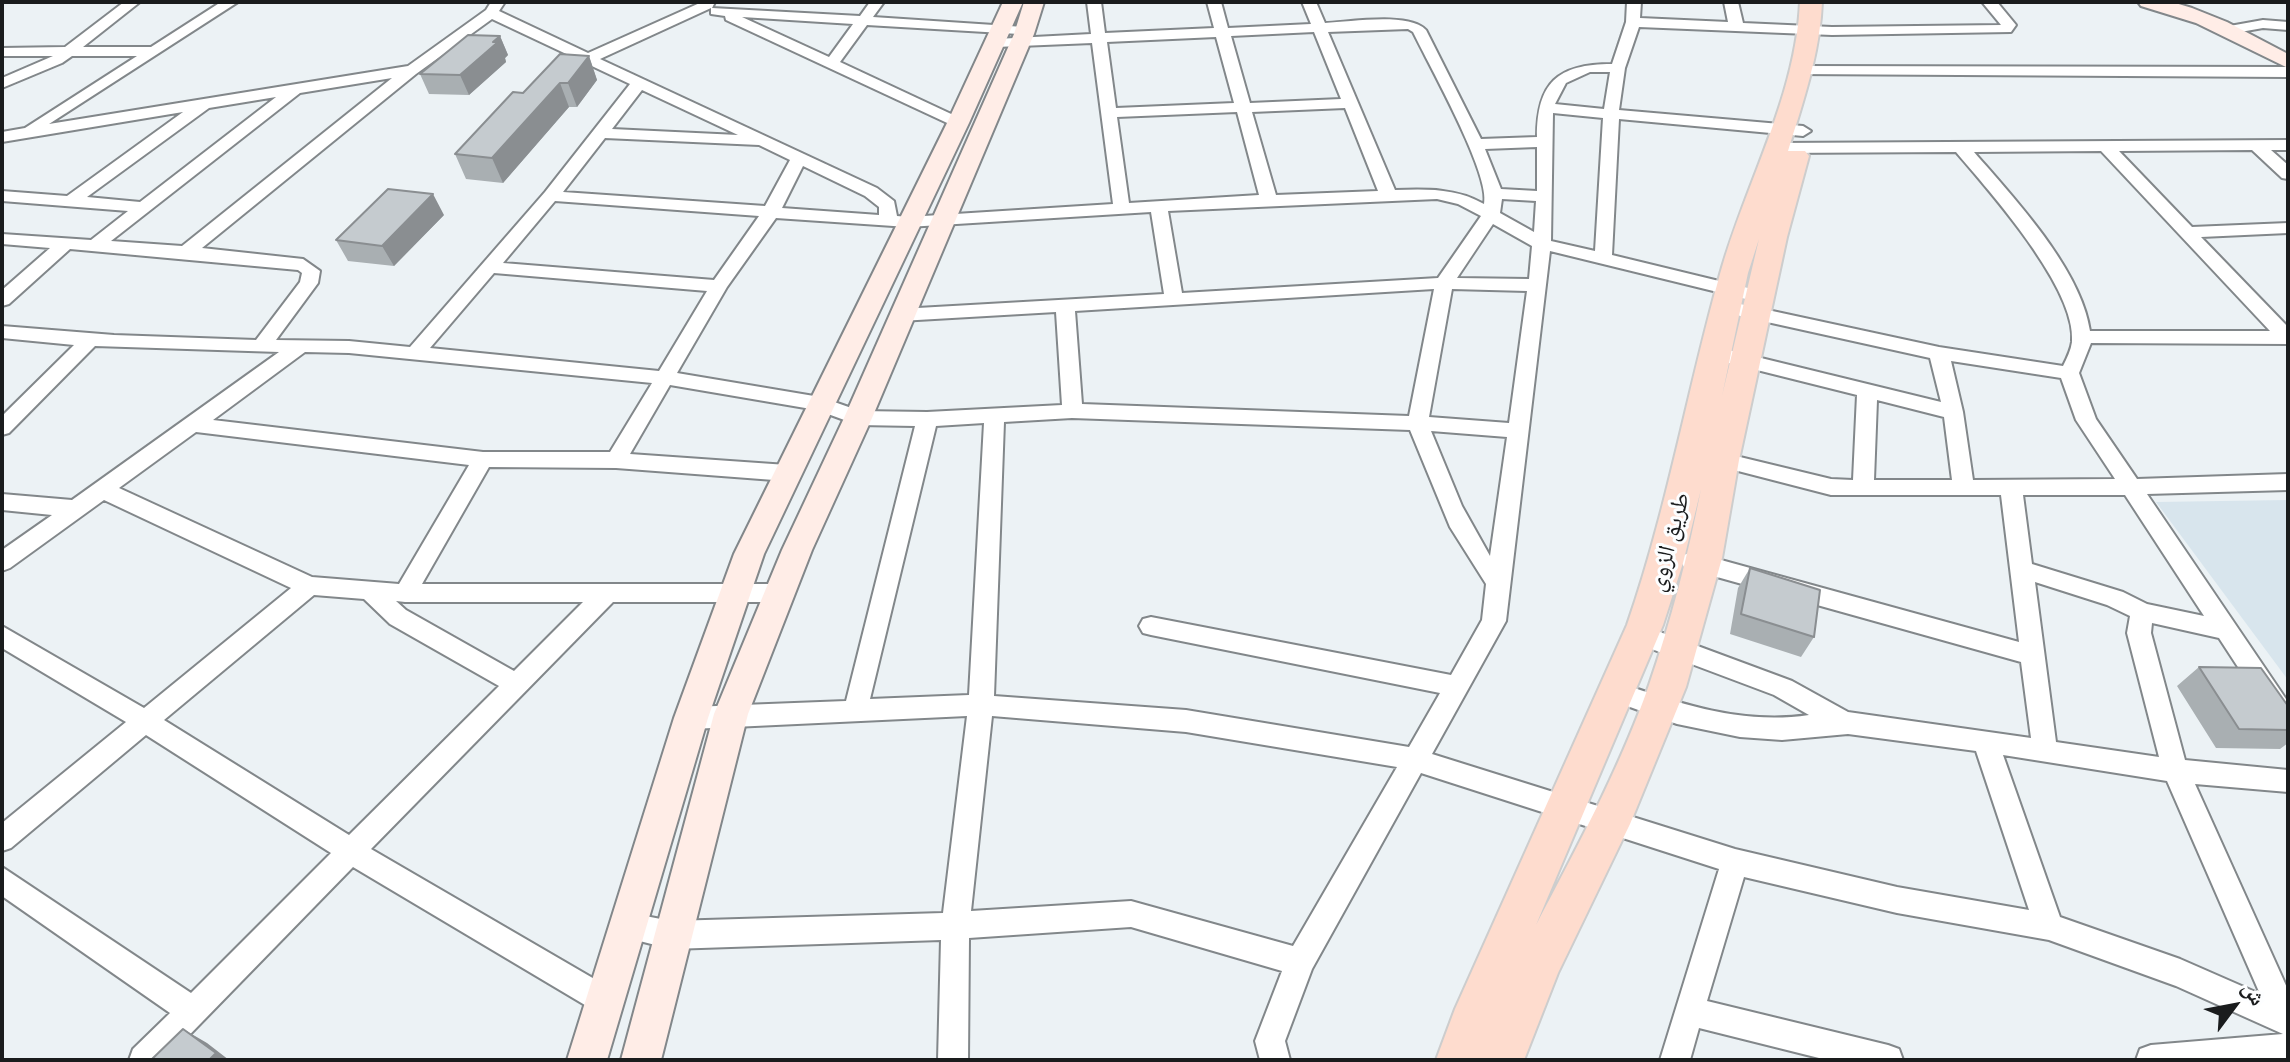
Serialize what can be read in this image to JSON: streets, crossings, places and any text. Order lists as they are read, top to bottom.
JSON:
{
  "streets": {
    "main road": ["طريق الزوي"]
  },
  "north": "top right"
}
